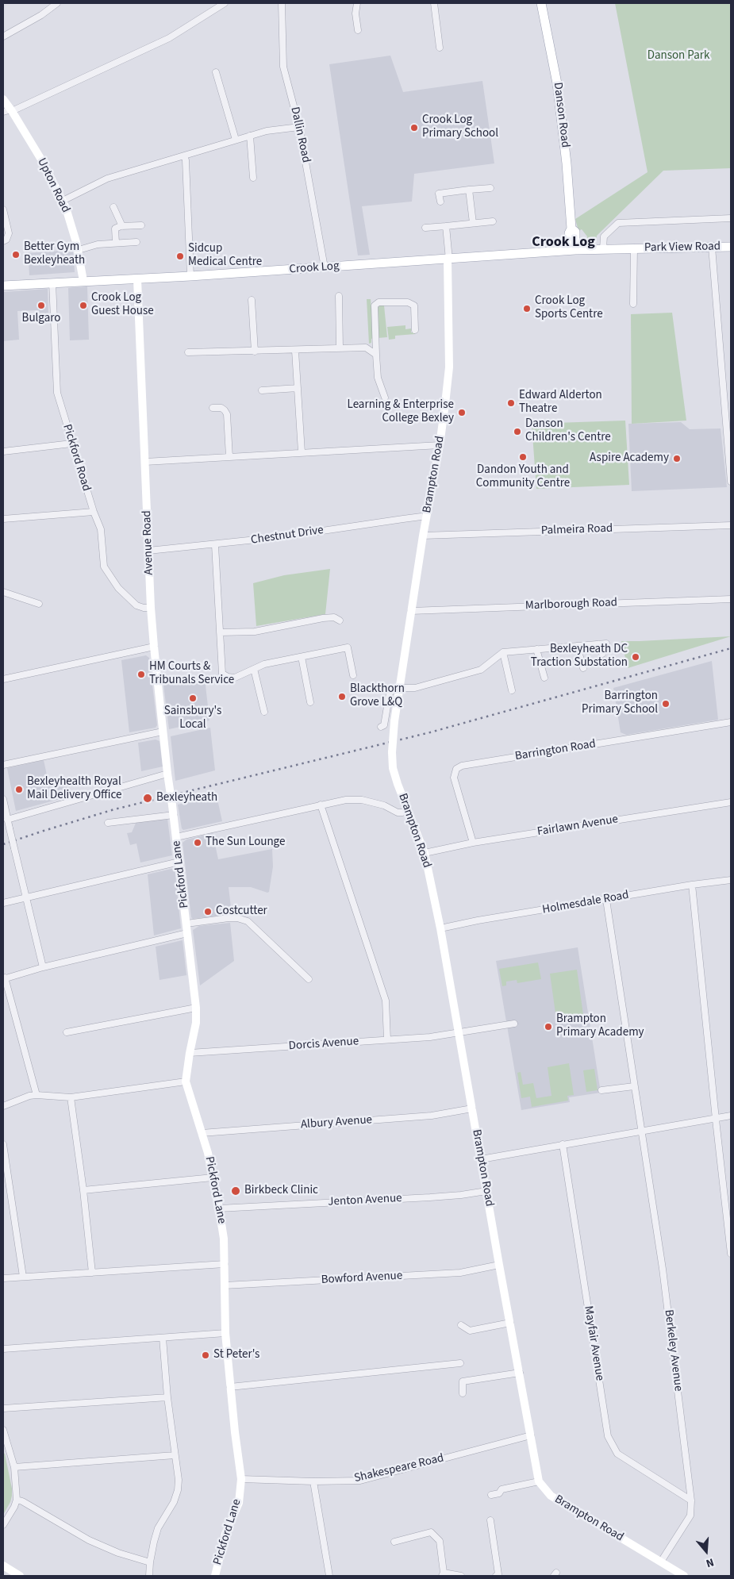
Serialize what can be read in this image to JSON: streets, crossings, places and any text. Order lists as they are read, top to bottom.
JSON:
{
  "streets": {
    "main road": ["Danson Road", "Park View Road", "Crook Log"],
    "street": [
      "Dallin Road",
      "Upton Road",
      "Pickford Road",
      "Brampton Road",
      "Palmeira Road",
      "Chestnut Drive",
      "Avenue Road",
      "Marlborough Road",
      "Barrington Road",
      "Fairlawn Avenue",
      "Pickford Lane",
      "Holmesdale Road",
      "Dorcis Avenue",
      "Albury Avenue",
      "Jenton Avenue",
      "Bowford Avenue",
      "Mayfair Avenue",
      "Berkeley Avenue",
      "Shakespeare Road"
    ]
  },
  "crossings": [
    ["Danson Road", "Park View Road"],
    ["Danson Road", "Crook Log"],
    ["Dallin Road", "Crook Log"],
    ["Upton Road", "Crook Log"],
    ["Park View Road", "Crook Log"],
    ["Crook Log", "Pickford Road"],
    ["Crook Log", "Brampton Road"],
    ["Crook Log", "Avenue Road"],
    ["Pickford Road", "Avenue Road"],
    ["Brampton Road", "Palmeira Road"],
    ["Brampton Road", "Chestnut Drive"],
    ["Brampton Road", "Marlborough Road"],
    ["Brampton Road", "Fairlawn Avenue"],
    ["Brampton Road", "Holmesdale Road"],
    ["Brampton Road", "Dorcis Avenue"],
    ["Brampton Road", "Albury Avenue"],
    ["Brampton Road", "Jenton Avenue"],
    ["Brampton Road", "Bowford Avenue"],
    ["Brampton Road", "Berkeley Avenue"],
    ["Brampton Road", "Shakespeare Road"],
    ["Chestnut Drive", "Avenue Road"],
    ["Avenue Road", "Pickford Lane"],
    ["Barrington Road", "Fairlawn Avenue"],
    ["Pickford Lane", "Dorcis Avenue"],
    ["Pickford Lane", "Albury Avenue"],
    ["Pickford Lane", "Jenton Avenue"],
    ["Pickford Lane", "Bowford Avenue"],
    ["Pickford Lane", "Shakespeare Road"],
    ["Holmesdale Road", "Berkeley Avenue"],
    ["Mayfair Avenue", "Berkeley Avenue"]
  ],
  "districts": ["Crook Log"],
  "parks": ["Danson Park"],
  "places": [
    "Crook Log Primary School",
    "Better Gym Bexleyheath",
    "Sidcup Medical Centre",
    "Bulgaro",
    "Crook Log Guest House",
    "Crook Log Sports Centre",
    "Edward Alderton Theatre",
    "Learning & Enterprise College Bexley",
    "Danson Children's Centre",
    "Dandon Youth and Community Centre",
    "Aspire Academy",
    "Bexleyheath DC Traction Substation",
    "HM Courts & Tribunals Service",
    "Blackthorn Grove L&Q",
    "Sainsbury's Local",
    "Barrington Primary School",
    "Bexleyhealth Royal Mail Delivery Office",
    "Bexleyheath",
    "The Sun Lounge",
    "Costcutter",
    "Brampton Primary Academy",
    "Birkbeck Clinic",
    "St Peter's"
  ],
  "north": "bottom"
}
